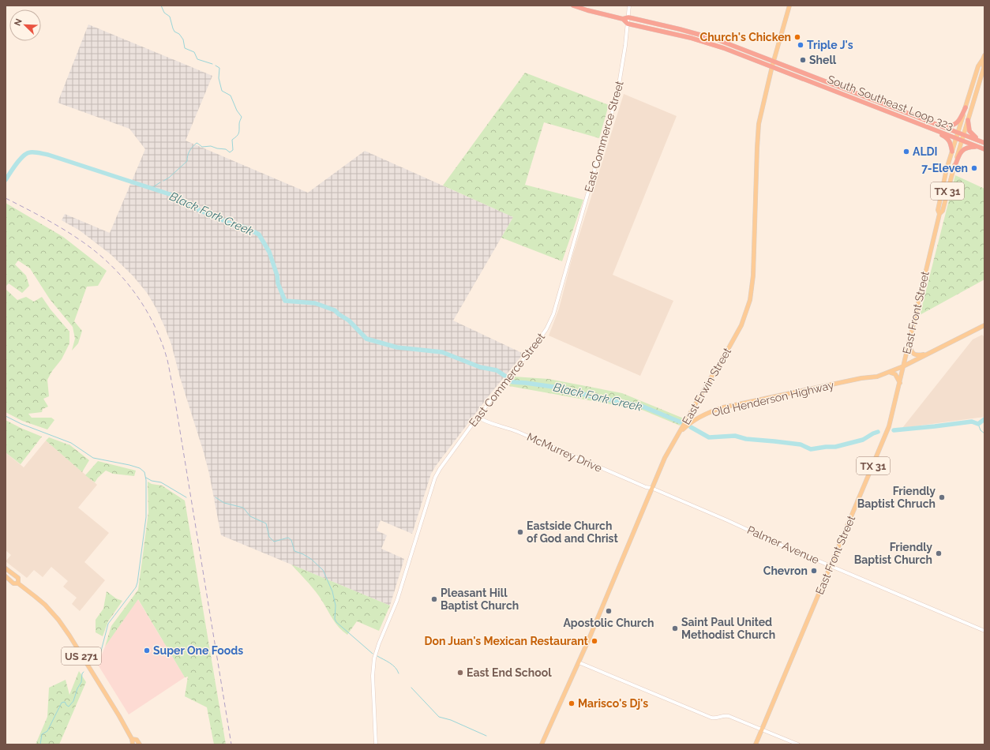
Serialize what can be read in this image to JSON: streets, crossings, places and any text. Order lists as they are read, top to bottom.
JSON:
{
  "streets": {
    "highway": ["South Southeast Loop 323"],
    "main road": [
      "TX 31",
      "East Front Street",
      "East Erwin Street",
      "Old Henderson Highway",
      "US 271"
    ],
    "street": ["East Commerce Street", "McMurrey Drive", "Palmer Avenue"]
  },
  "crossings": [
    ["South Southeast Loop 323", "East Commerce Street"],
    ["South Southeast Loop 323", "East Front Street"],
    ["South Southeast Loop 323", "East Erwin Street"],
    ["East Commerce Street", "McMurrey Drive"],
    ["East Front Street", "Old Henderson Highway"],
    ["East Front Street", "Palmer Avenue"],
    ["East Erwin Street", "Old Henderson Highway"],
    ["East Erwin Street", "McMurrey Drive"],
    ["East Erwin Street", "Palmer Avenue"],
    ["McMurrey Drive", "Palmer Avenue"]
  ],
  "water": ["Black Fork Creek"],
  "places": [
    "Church's Chicken",
    "Triple J's",
    "Shell",
    "ALDI",
    "7-Eleven",
    "Friendly Baptist Chruch",
    "Eastside Church of God and Christ",
    "Friendly Baptist Church",
    "Chevron",
    "Pleasant Hill Baptist Church",
    "Apostolic Church",
    "Saint Paul United Methodist Church",
    "Don Juan's Mexican Restaurant",
    "Super One Foods",
    "East End School",
    "Marisco's Dj's"
  ],
  "north": "top left"
}
